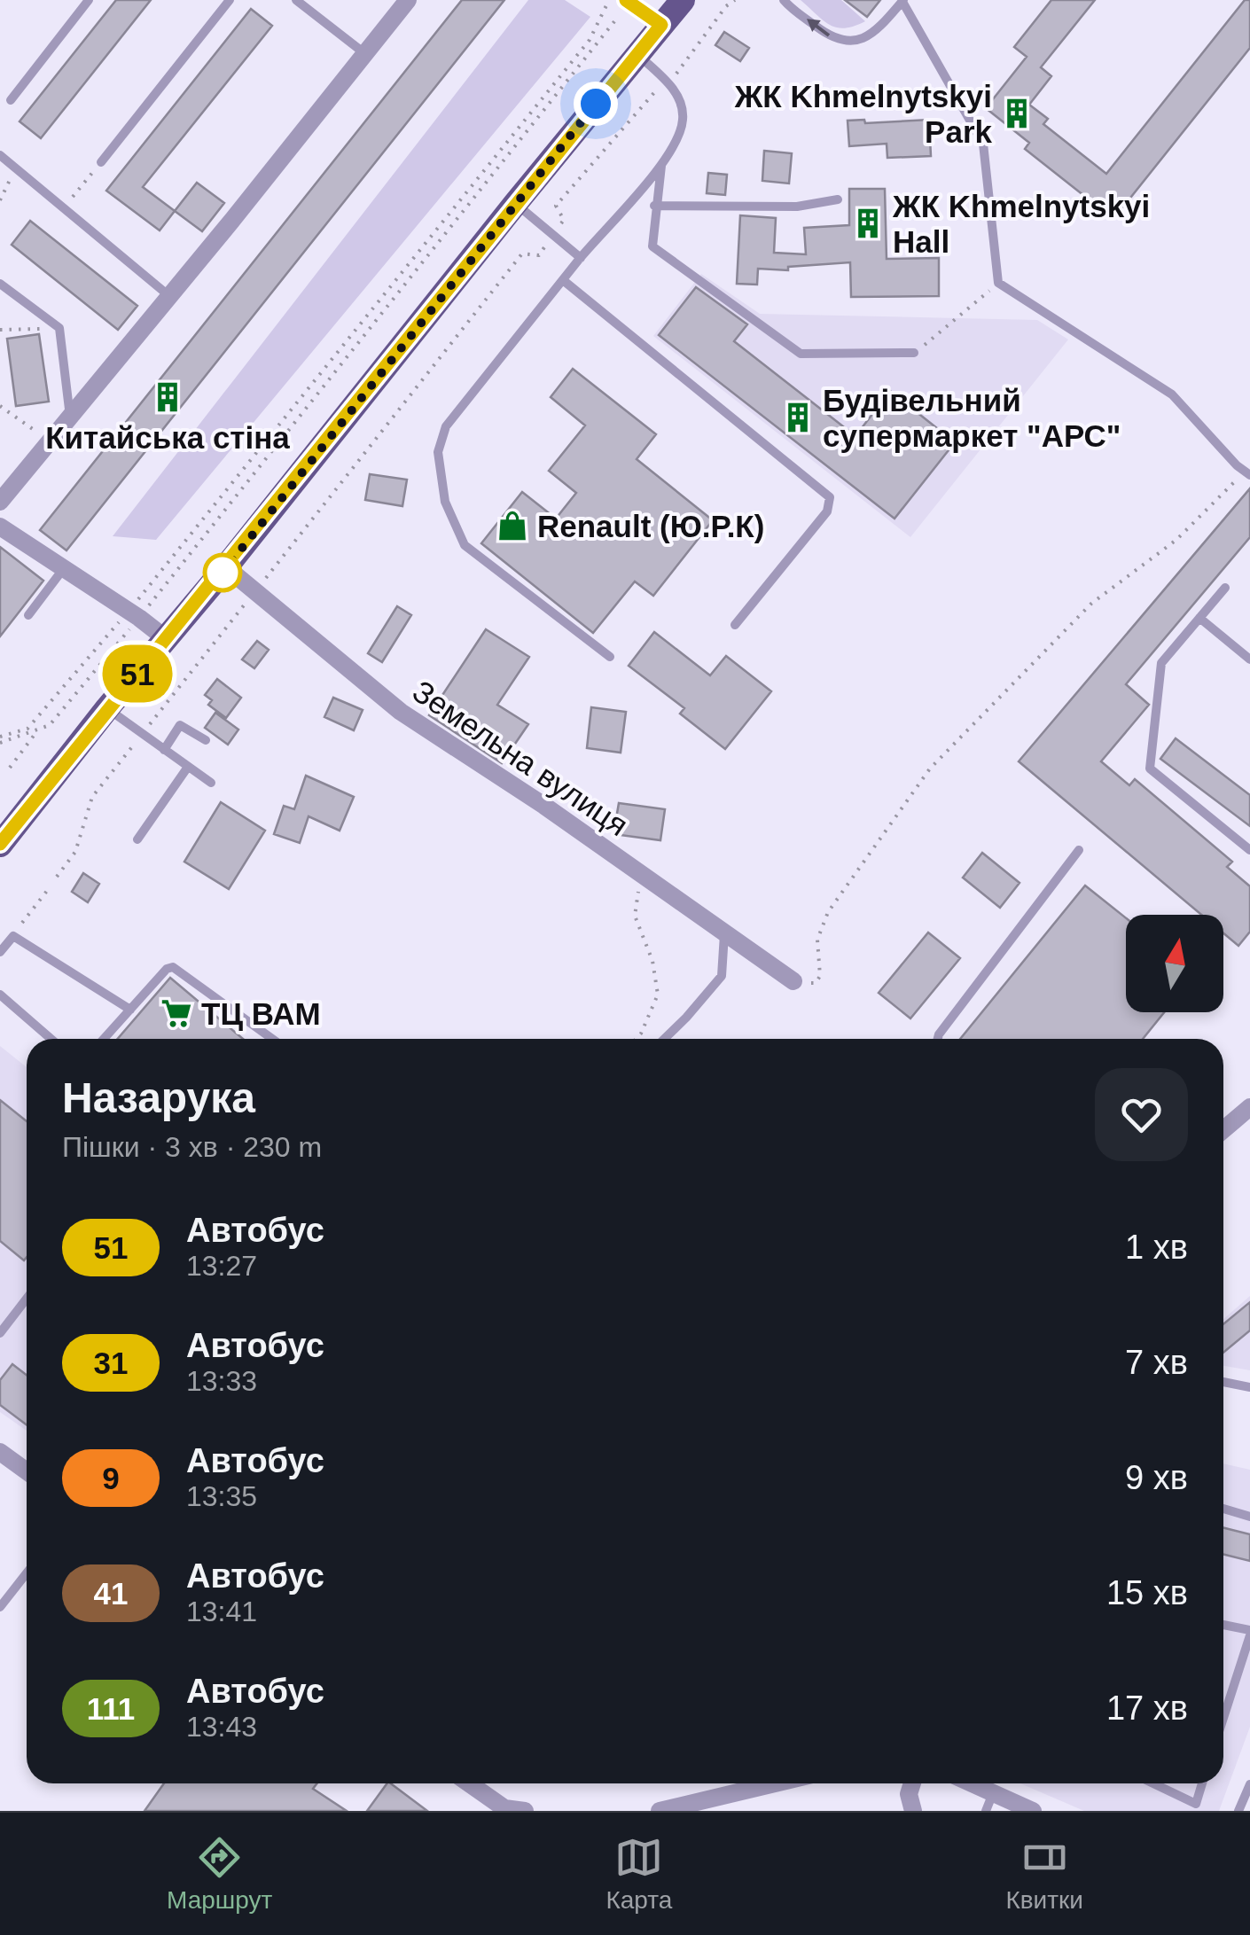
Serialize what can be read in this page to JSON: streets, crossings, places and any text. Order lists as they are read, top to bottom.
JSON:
{
  "streets": {
    "street": ["Земельна вулиця"]
  },
  "places": {
    "building": [
      "ЖК Khmelnytskyi Park",
      "ЖК Khmelnytskyi Hall",
      "Китайська стіна",
      "Будівельний супермаркет \"АРС\""
    ],
    "shop": ["Renault (Ю.Р.К)"],
    "supermarket": ["ТЦ ВАМ"]
  },
  "lines": ["bus line 51"],
  "north": "top",
  "page": {
    "on_map": "51",
    "heading": ["Назарука", "Пішки · 3 хв · 230 m"],
    "list": [
      {
        "mark": "51",
        "name": "Автобус",
        "note": "13:27",
        "value": "1 хв"
      },
      {
        "mark": "31",
        "name": "Автобус",
        "note": "13:33",
        "value": "7 хв"
      },
      {
        "mark": "9",
        "name": "Автобус",
        "note": "13:35",
        "value": "9 хв"
      },
      {
        "mark": "41",
        "name": "Автобус",
        "note": "13:41",
        "value": "15 хв"
      },
      {
        "mark": "111",
        "name": "Автобус",
        "note": "13:43",
        "value": "17 хв"
      }
    ],
    "tabs": ["Маршрут", "Карта", "Квитки"]
  }
}
